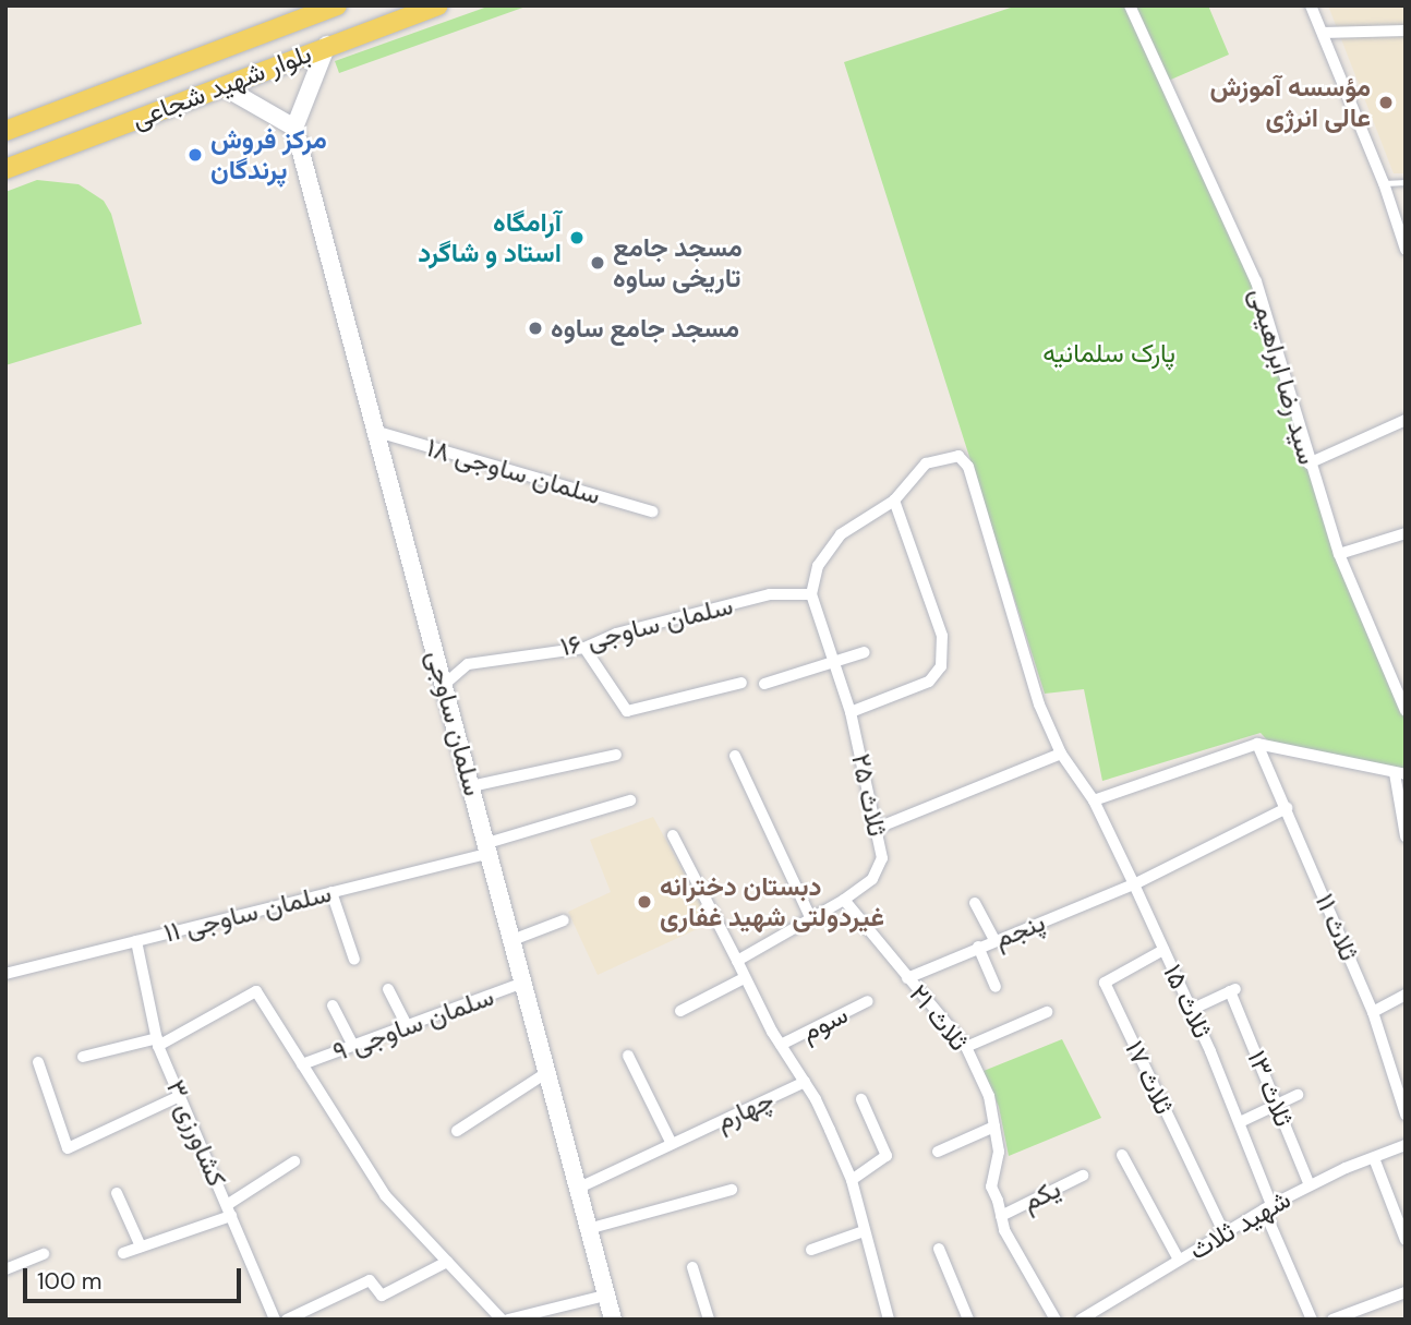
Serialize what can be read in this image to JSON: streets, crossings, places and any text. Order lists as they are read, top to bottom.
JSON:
{
  "streets": {
    "main road": ["بلوار شهید شجاعی"],
    "street": [
      "سید رضا ابراهیمی",
      "سلمان ساوجی ۱۸",
      "سلمان ساوجی ۱۶",
      "سلمان ساوجی",
      "ثلاث ۲۵",
      "سلمان ساوجی ۱۱",
      "ثلاث ۱۱",
      "پنجم",
      "ثلاث ۱۵",
      "ثلاث ۲۱",
      "سوم",
      "سلمان ساوجی ۹",
      "ثلاث ۱۷",
      "ثلاث ۱۳",
      "چهارم",
      "کشاورزی ۳",
      "یکم",
      "شهید ثلاث"
    ]
  },
  "crossings": [
    ["سلمان ساوجی ۱۸", "سلمان ساوجی"],
    ["سلمان ساوجی ۱۶", "سلمان ساوجی"],
    ["سلمان ساوجی ۱۶", "ثلاث ۲۵"],
    ["سلمان ساوجی", "سلمان ساوجی ۱۱"],
    ["سلمان ساوجی", "سلمان ساوجی ۹"],
    ["سلمان ساوجی", "چهارم"],
    ["ثلاث ۲۵", "ثلاث ۲۱"],
    ["سلمان ساوجی ۱۱", "کشاورزی ۳"],
    ["ثلاث ۱۱", "پنجم"],
    ["پنجم", "ثلاث ۱۵"],
    ["پنجم", "ثلاث ۲۱"],
    ["ثلاث ۱۵", "ثلاث ۱۷"],
    ["ثلاث ۱۵", "ثلاث ۱۳"],
    ["ثلاث ۱۵", "شهید ثلاث"],
    ["ثلاث ۲۱", "یکم"],
    ["ثلاث ۱۷", "شهید ثلاث"],
    ["ثلاث ۱۳", "شهید ثلاث"]
  ],
  "parks": ["پارک سلمانیه"],
  "places": [
    "مؤسسه آموزش عالی انرژی",
    "مرکز فروش پرندگان",
    "آرامگاه استاد و شاگرد",
    "مسجد جامع تاریخی ساوه",
    "مسجد جامع ساوه",
    "دبستان دخترانه غیردولتی شهید غفاری"
  ],
  "scale_bar": "100 m"
}
